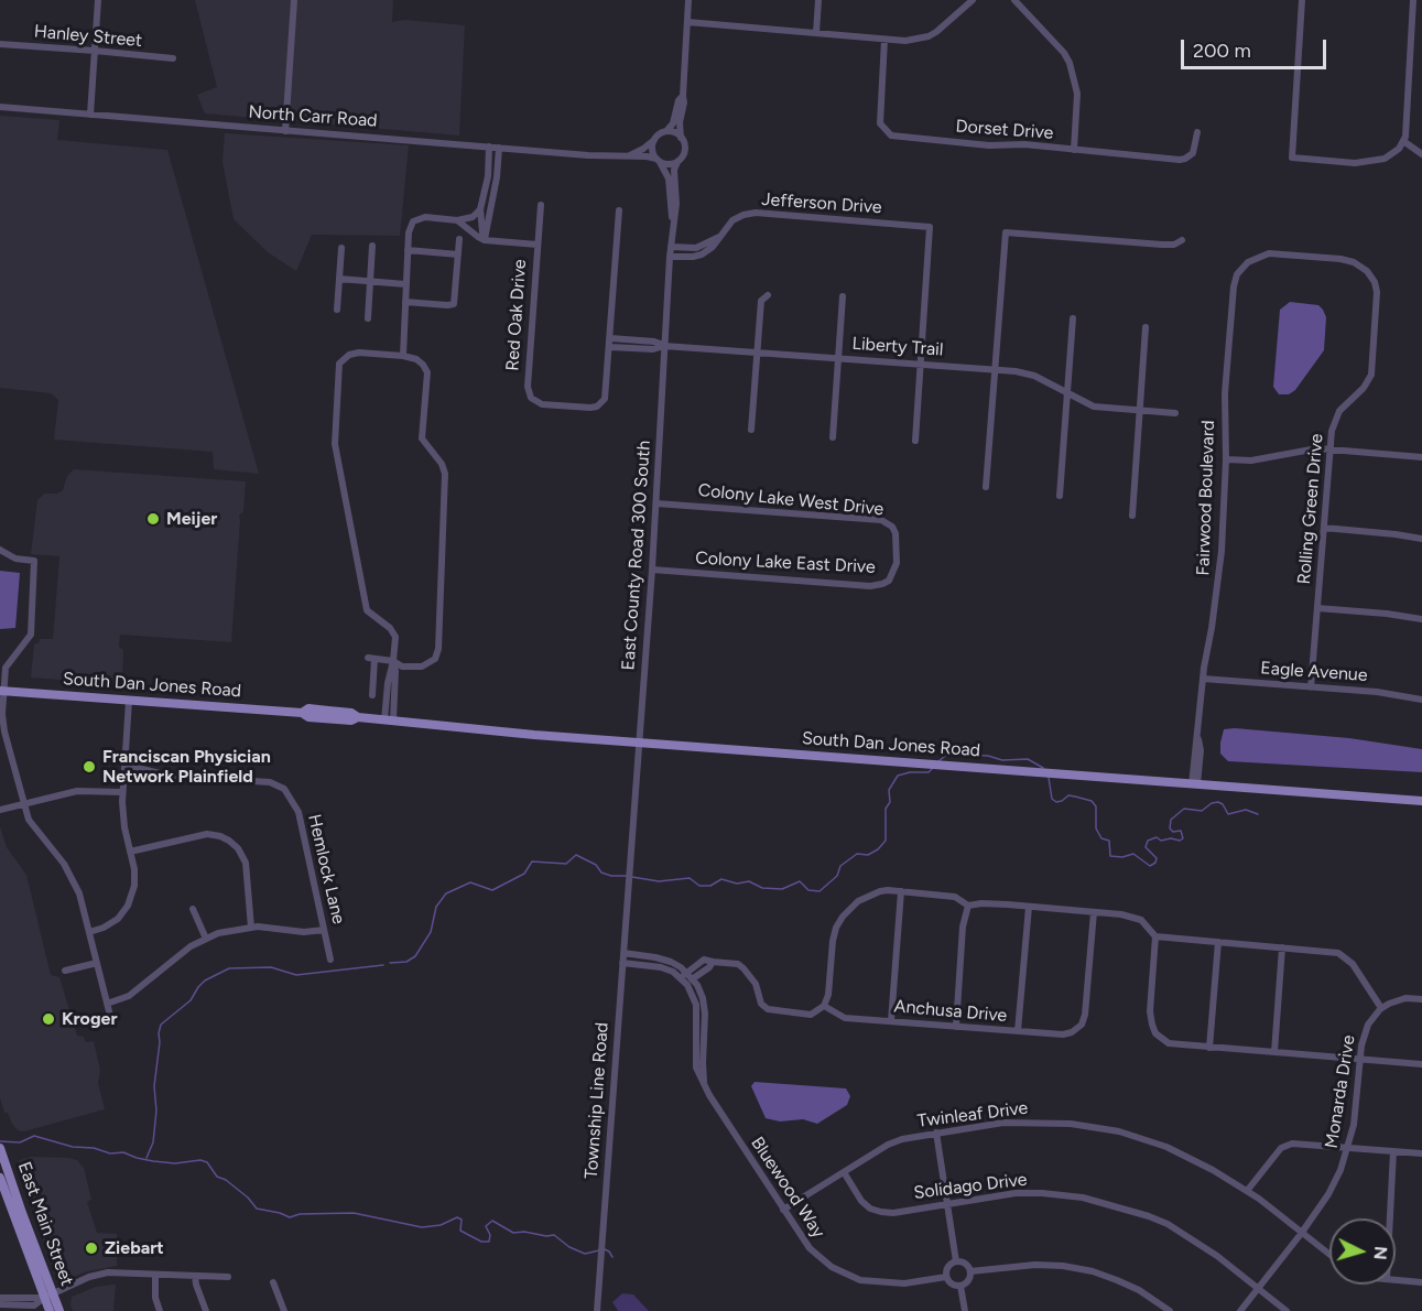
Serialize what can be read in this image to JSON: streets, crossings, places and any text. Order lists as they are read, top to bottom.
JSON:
{
  "streets": {
    "main road": ["South Dan Jones Road", "East Main Street"],
    "street": [
      "Hanley Street",
      "North Carr Road",
      "Dorset Drive",
      "Jefferson Drive",
      "Red Oak Drive",
      "Liberty Trail",
      "Fairwood Boulevard",
      "Colony Lake West Drive",
      "Rolling Green Drive",
      "East County Road 300 South",
      "Colony Lake East Drive",
      "Eagle Avenue",
      "Hemlock Lane",
      "Anchusa Drive",
      "Monarda Drive",
      "Township Line Road",
      "Twinleaf Drive",
      "Solidago Drive",
      "Bluewood Way"
    ]
  },
  "crossings": [
    ["North Carr Road", "East County Road 300 South"],
    ["Jefferson Drive", "Liberty Trail"],
    ["Jefferson Drive", "East County Road 300 South"],
    ["Red Oak Drive", "Liberty Trail"],
    ["Liberty Trail", "East County Road 300 South"],
    ["Fairwood Boulevard", "Rolling Green Drive"],
    ["Fairwood Boulevard", "Eagle Avenue"],
    ["Fairwood Boulevard", "South Dan Jones Road"],
    ["Colony Lake West Drive", "East County Road 300 South"],
    ["Colony Lake West Drive", "Colony Lake East Drive"],
    ["Rolling Green Drive", "Eagle Avenue"],
    ["East County Road 300 South", "Colony Lake East Drive"],
    ["East County Road 300 South", "South Dan Jones Road"],
    ["East County Road 300 South", "Township Line Road"],
    ["Monarda Drive", "Twinleaf Drive"],
    ["Monarda Drive", "Solidago Drive"],
    ["Twinleaf Drive", "Solidago Drive"],
    ["Twinleaf Drive", "Bluewood Way"]
  ],
  "places": [
    "Meijer",
    "Franciscan Physician Network Plainfield",
    "Kroger",
    "Ziebart"
  ],
  "scale_bar": "200 m",
  "north": "right"
}
